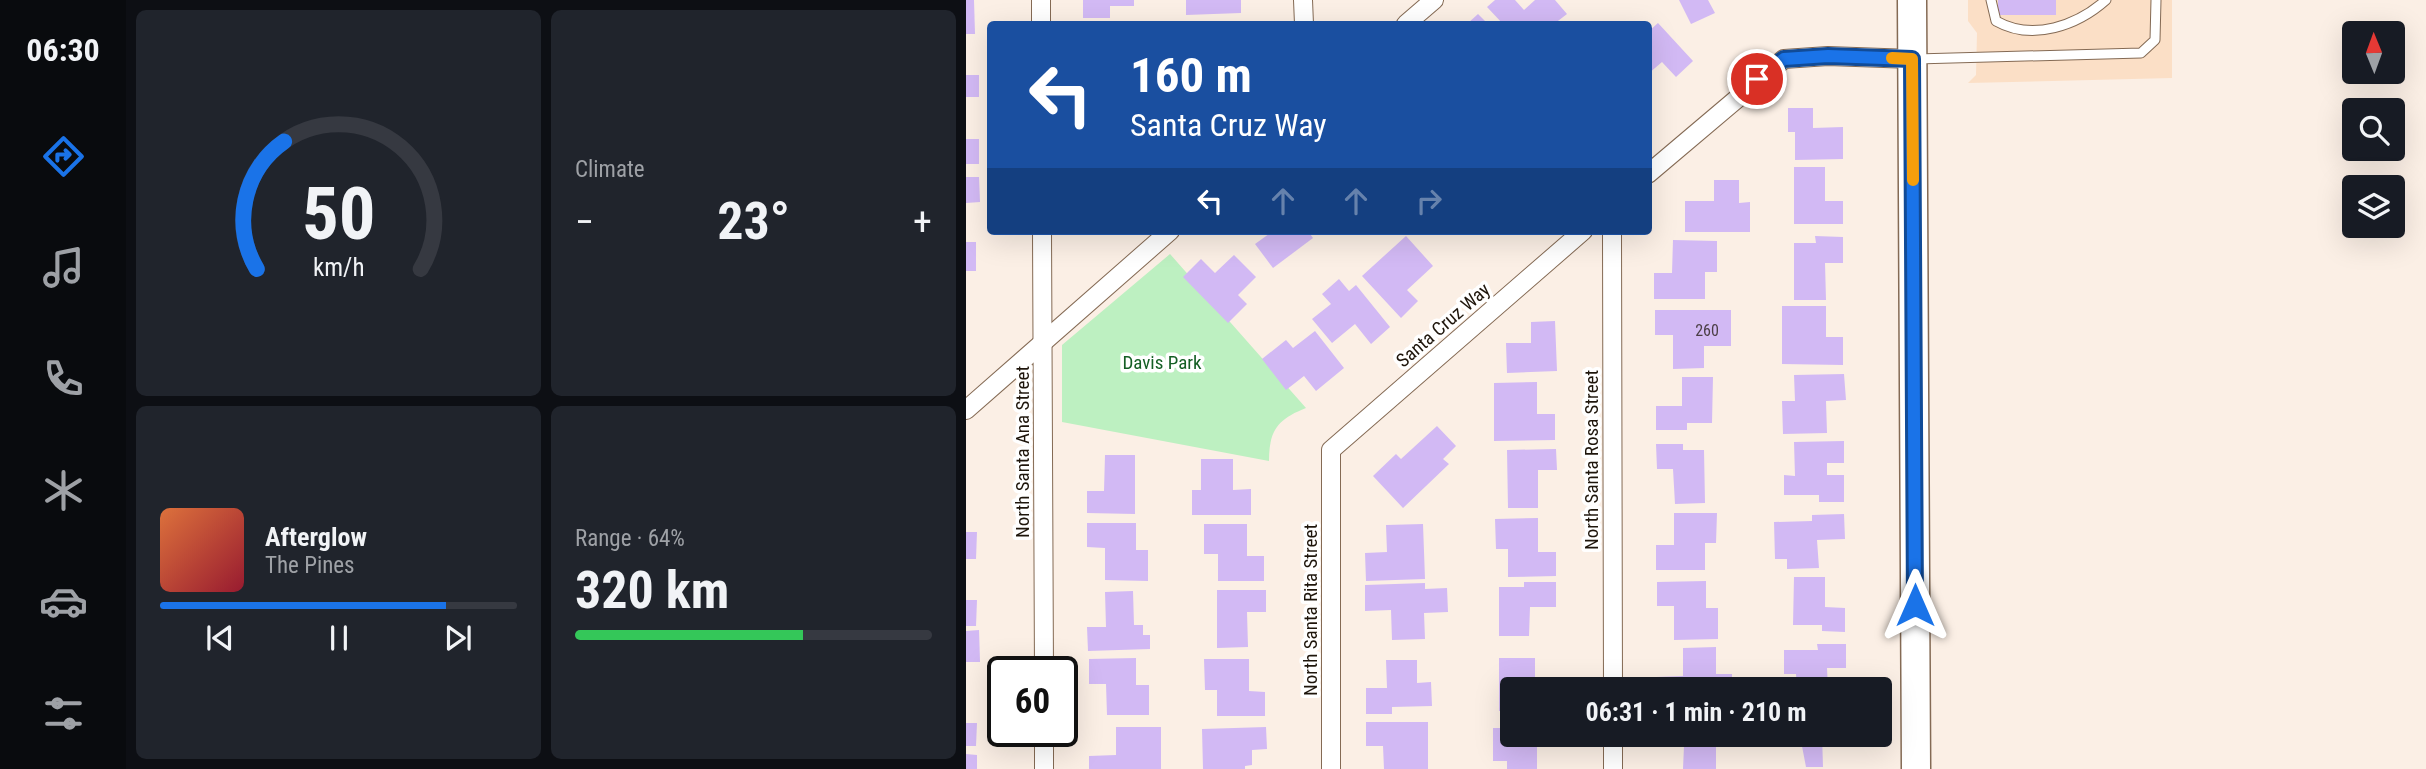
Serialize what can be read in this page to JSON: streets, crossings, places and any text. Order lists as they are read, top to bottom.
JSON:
{
  "streets": {
    "street": [
      "Santa Cruz Way",
      "North Santa Ana Street",
      "North Santa Rosa Street",
      "North Santa Rita Street"
    ]
  },
  "crossings": [
    ["Santa Cruz Way", "North Santa Rita Street"]
  ],
  "parks": ["Davis Park"],
  "house_numbers": ["260"],
  "north": "top",
  "page": {
    "tabs": "06:30",
    "tile": [
      "Climate",
      ["Range · 64%", "320 km"]
    ],
    "turn": ["160 m", "Santa Cruz Way"],
    "heat": ["−", "23°", "+"],
    "song": ["Afterglow", "The Pines"],
    "limit": "60",
    "trip": "06:31 · 1 min · 210 m",
    "gauge": ["50", "km/h"]
  }
}
